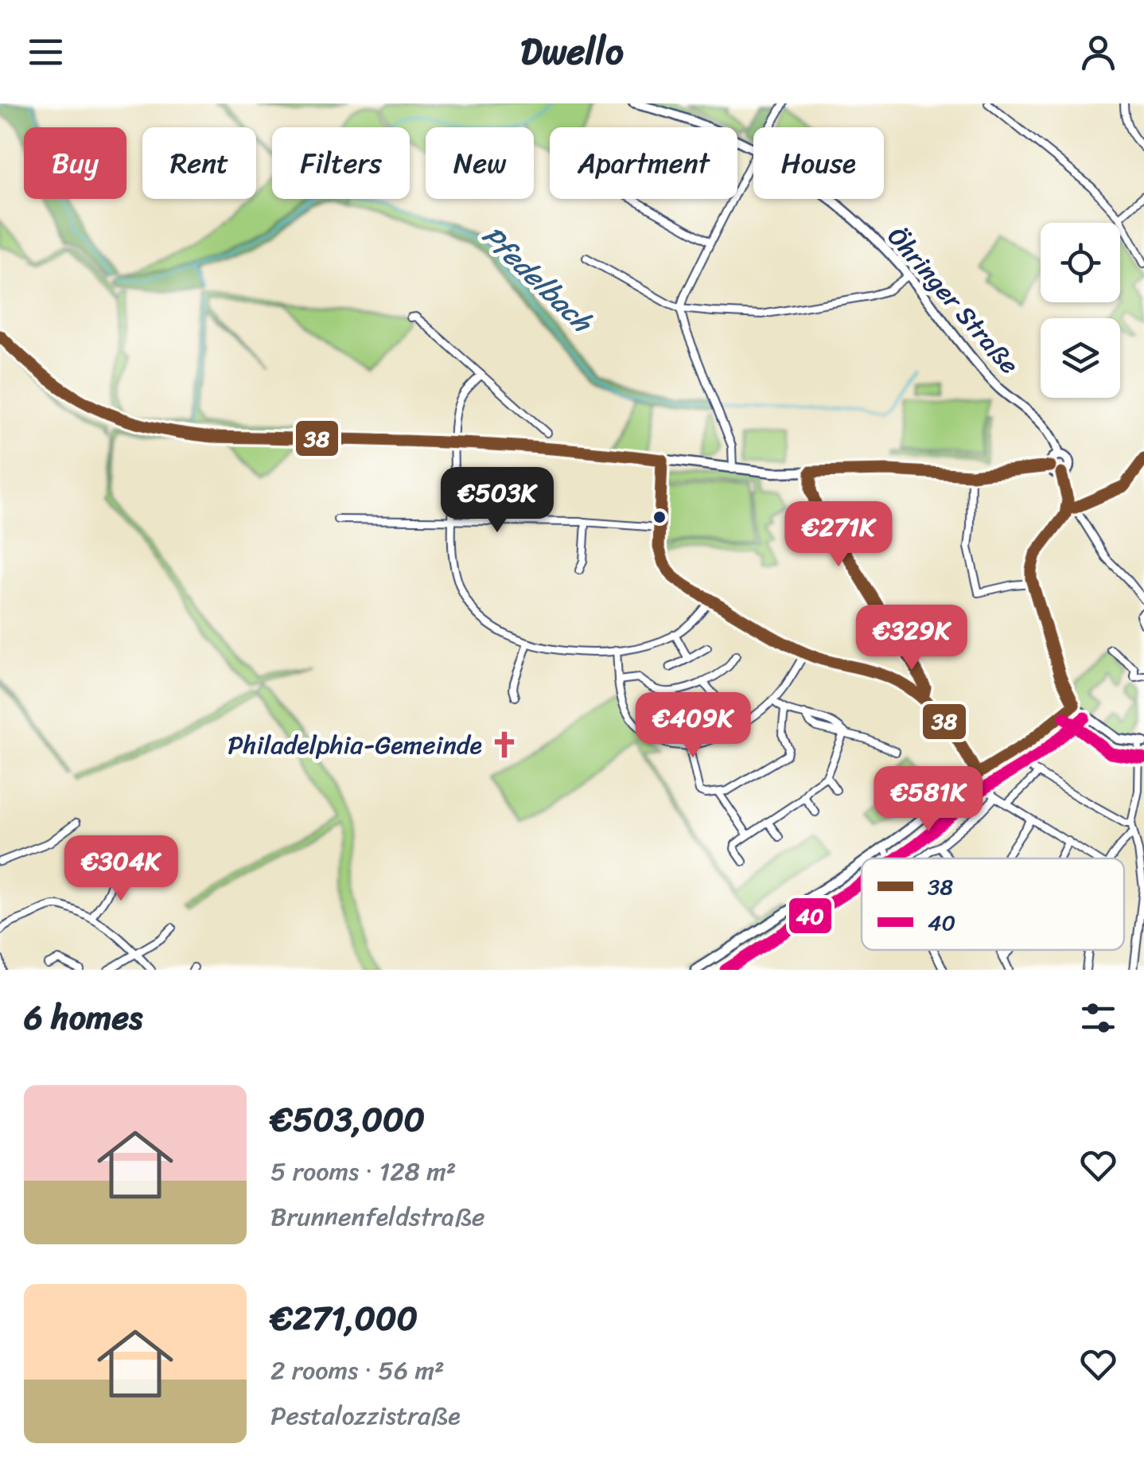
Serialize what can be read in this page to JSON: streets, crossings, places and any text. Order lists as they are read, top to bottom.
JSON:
{
  "streets": {
    "street": ["Öhringer Straße"]
  },
  "water": ["Pfedelbach"],
  "places": {
    "church": ["Philadelphia-Gemeinde"]
  },
  "lines": ["transit line 38", "transit line 40"],
  "legend": ["38", "40"],
  "page": {
    "header": "Dwello",
    "chip": [
      "Buy",
      "Rent",
      "Filters",
      "New",
      "Apartment",
      "House"
    ],
    "price": [
      "€503K",
      "€271K",
      "€329K",
      "€409K",
      "€581K",
      "€304K"
    ],
    "heading": "6 homes",
    "list": [
      {
        "name": "€503,000",
        "note": "5 rooms · 128 m² · Brunnenfeldstraße"
      },
      {
        "name": "€271,000",
        "note": "2 rooms · 56 m² · Pestalozzistraße"
      }
    ]
  }
}
